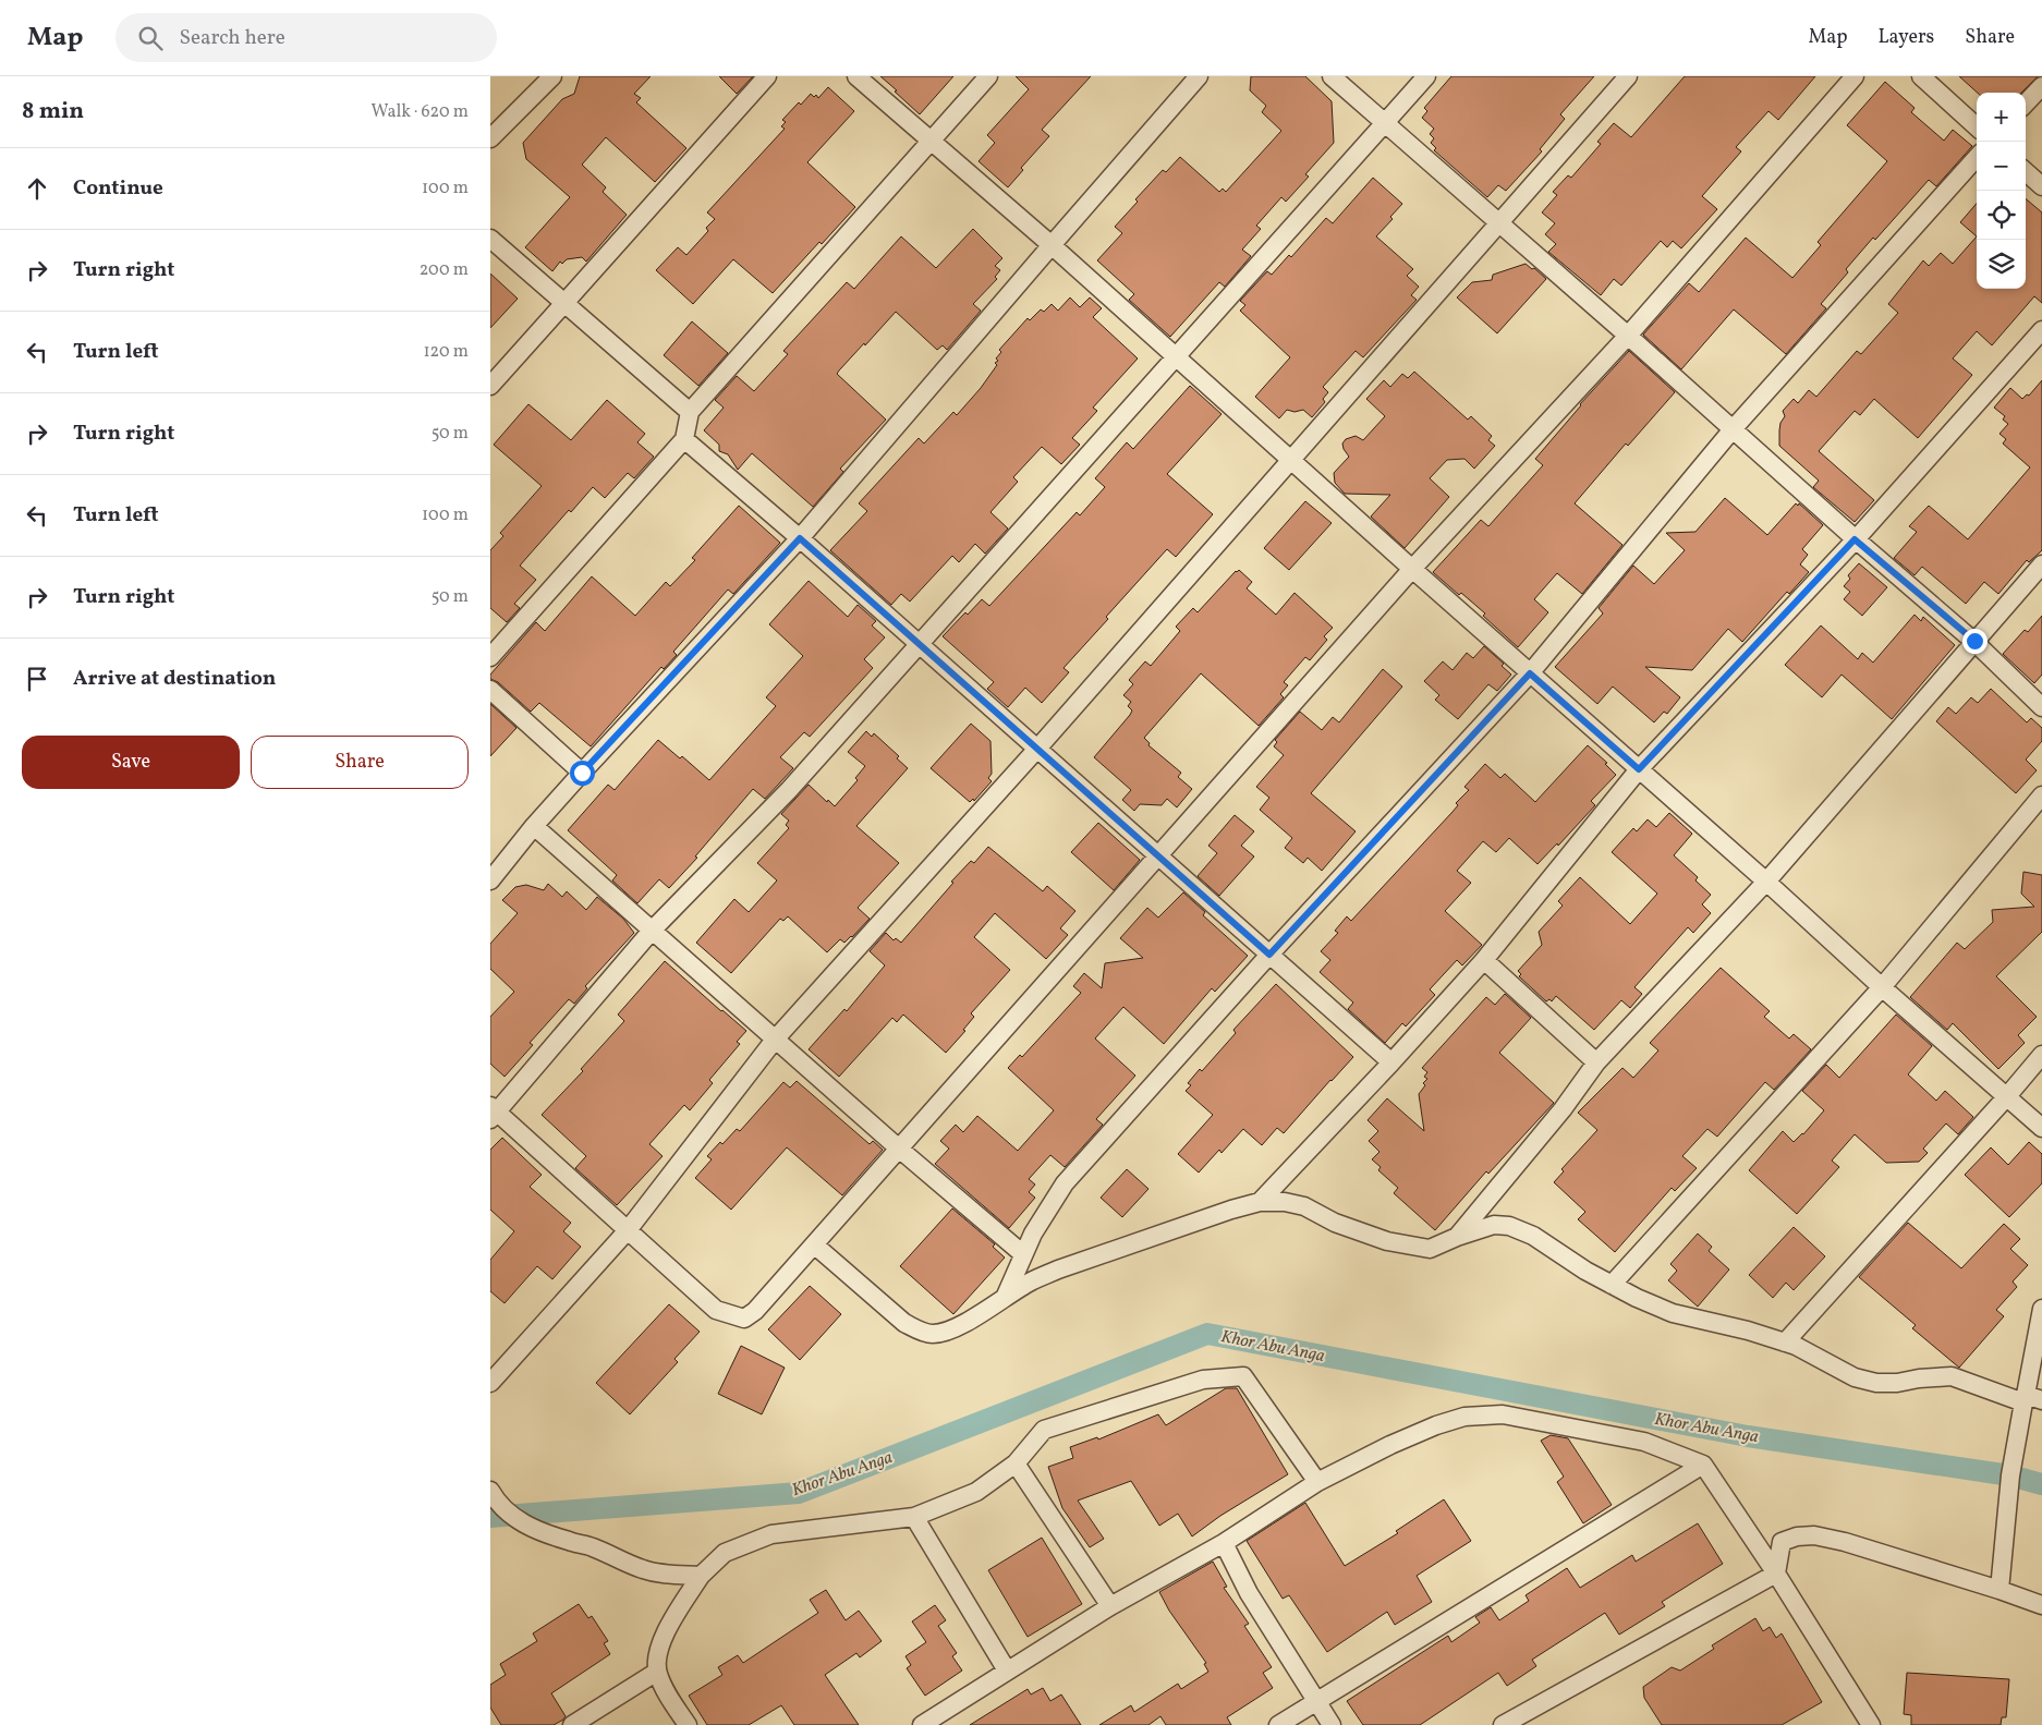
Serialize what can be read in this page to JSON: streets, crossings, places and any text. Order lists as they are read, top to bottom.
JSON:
{
  "water": ["Khor Abu Anga"],
  "page": {
    "header": "Map",
    "search": "Search here",
    "nav": ["Map", "Layers", "Share"],
    "heading": ["8 min", "Walk · 620 m"],
    "map_buttons": ["+", "−"],
    "list": [
      ["Continue", "100 m"],
      ["Turn right", "200 m"],
      ["Turn left", "120 m"],
      ["Turn right", "50 m"],
      ["Turn left", "100 m"],
      ["Turn right", "50 m"],
      "Arrive at destination"
    ],
    "buttons": ["Save", "Share"]
  }
}
